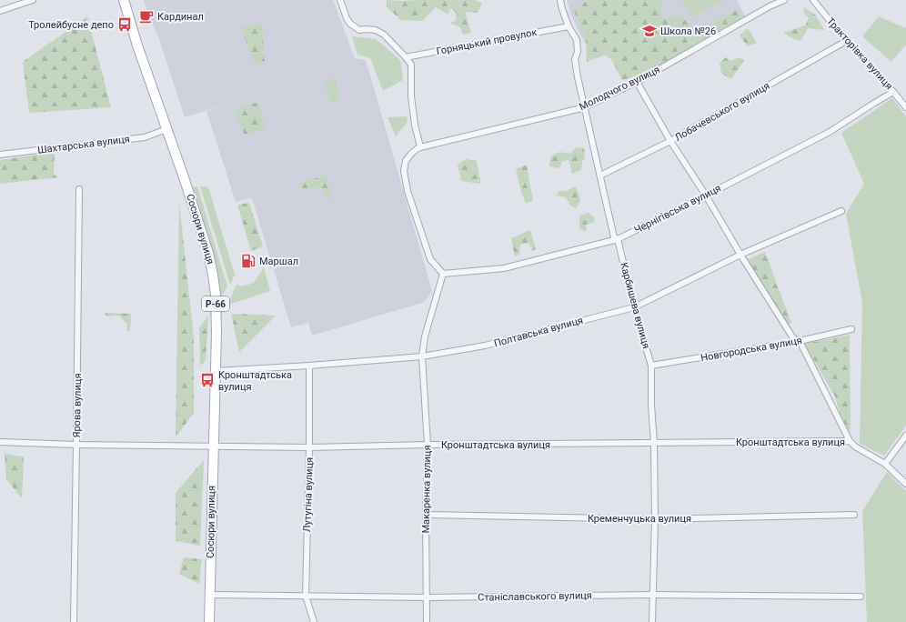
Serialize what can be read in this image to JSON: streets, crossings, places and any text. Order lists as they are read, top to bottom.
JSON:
{
  "streets": {
    "main road": ["Сосюри вулиця", "Р-66"],
    "street": [
      "Горняцький провулок",
      "Тракторівка вулиця",
      "Молодчого вулиця",
      "Лобачевського вулиця",
      "Шахтарська вулиця",
      "Чернігівська вулиця",
      "Карбишева вулиця",
      "Полтавська вулиця",
      "Новгородська вулиця",
      "Ярова вулиця",
      "Кронштадтська вулиця",
      "Макаренка вулиця",
      "Лутугіна вулиця",
      "Кременчуцька вулиця",
      "Станіславського вулиця"
    ]
  },
  "crossings": [
    ["Горняцький провулок", "Карбишева вулиця"],
    ["Тракторівка вулиця", "Чернігівська вулиця"],
    ["Молодчого вулиця", "Карбишева вулиця"],
    ["Лобачевського вулиця", "Карбишева вулиця"],
    ["Шахтарська вулиця", "Сосюри вулиця"],
    ["Чернігівська вулиця", "Карбишева вулиця"],
    ["Чернігівська вулиця", "Макаренка вулиця"],
    ["Сосюри вулиця", "Полтавська вулиця"],
    ["Сосюри вулиця", "Кронштадтська вулиця"],
    ["Сосюри вулиця", "Станіславського вулиця"],
    ["Карбишева вулиця", "Полтавська вулиця"],
    ["Карбишева вулиця", "Новгородська вулиця"],
    ["Карбишева вулиця", "Кронштадтська вулиця"],
    ["Карбишева вулиця", "Кременчуцька вулиця"],
    ["Карбишева вулиця", "Станіславського вулиця"],
    ["Полтавська вулиця", "Макаренка вулиця"],
    ["Полтавська вулиця", "Лутугіна вулиця"],
    ["Ярова вулиця", "Кронштадтська вулиця"],
    ["Кронштадтська вулиця", "Макаренка вулиця"],
    ["Кронштадтська вулиця", "Лутугіна вулиця"],
    ["Макаренка вулиця", "Кременчуцька вулиця"],
    ["Макаренка вулиця", "Станіславського вулиця"],
    ["Лутугіна вулиця", "Станіславського вулиця"]
  ],
  "places": {
    "cafe": ["Кардинал"],
    "bus stop": ["Тролейбусне депо", "Кронштадтська вулиця"],
    "school or university": ["Школа №26"],
    "fuel station": ["Маршал"]
  }
}
